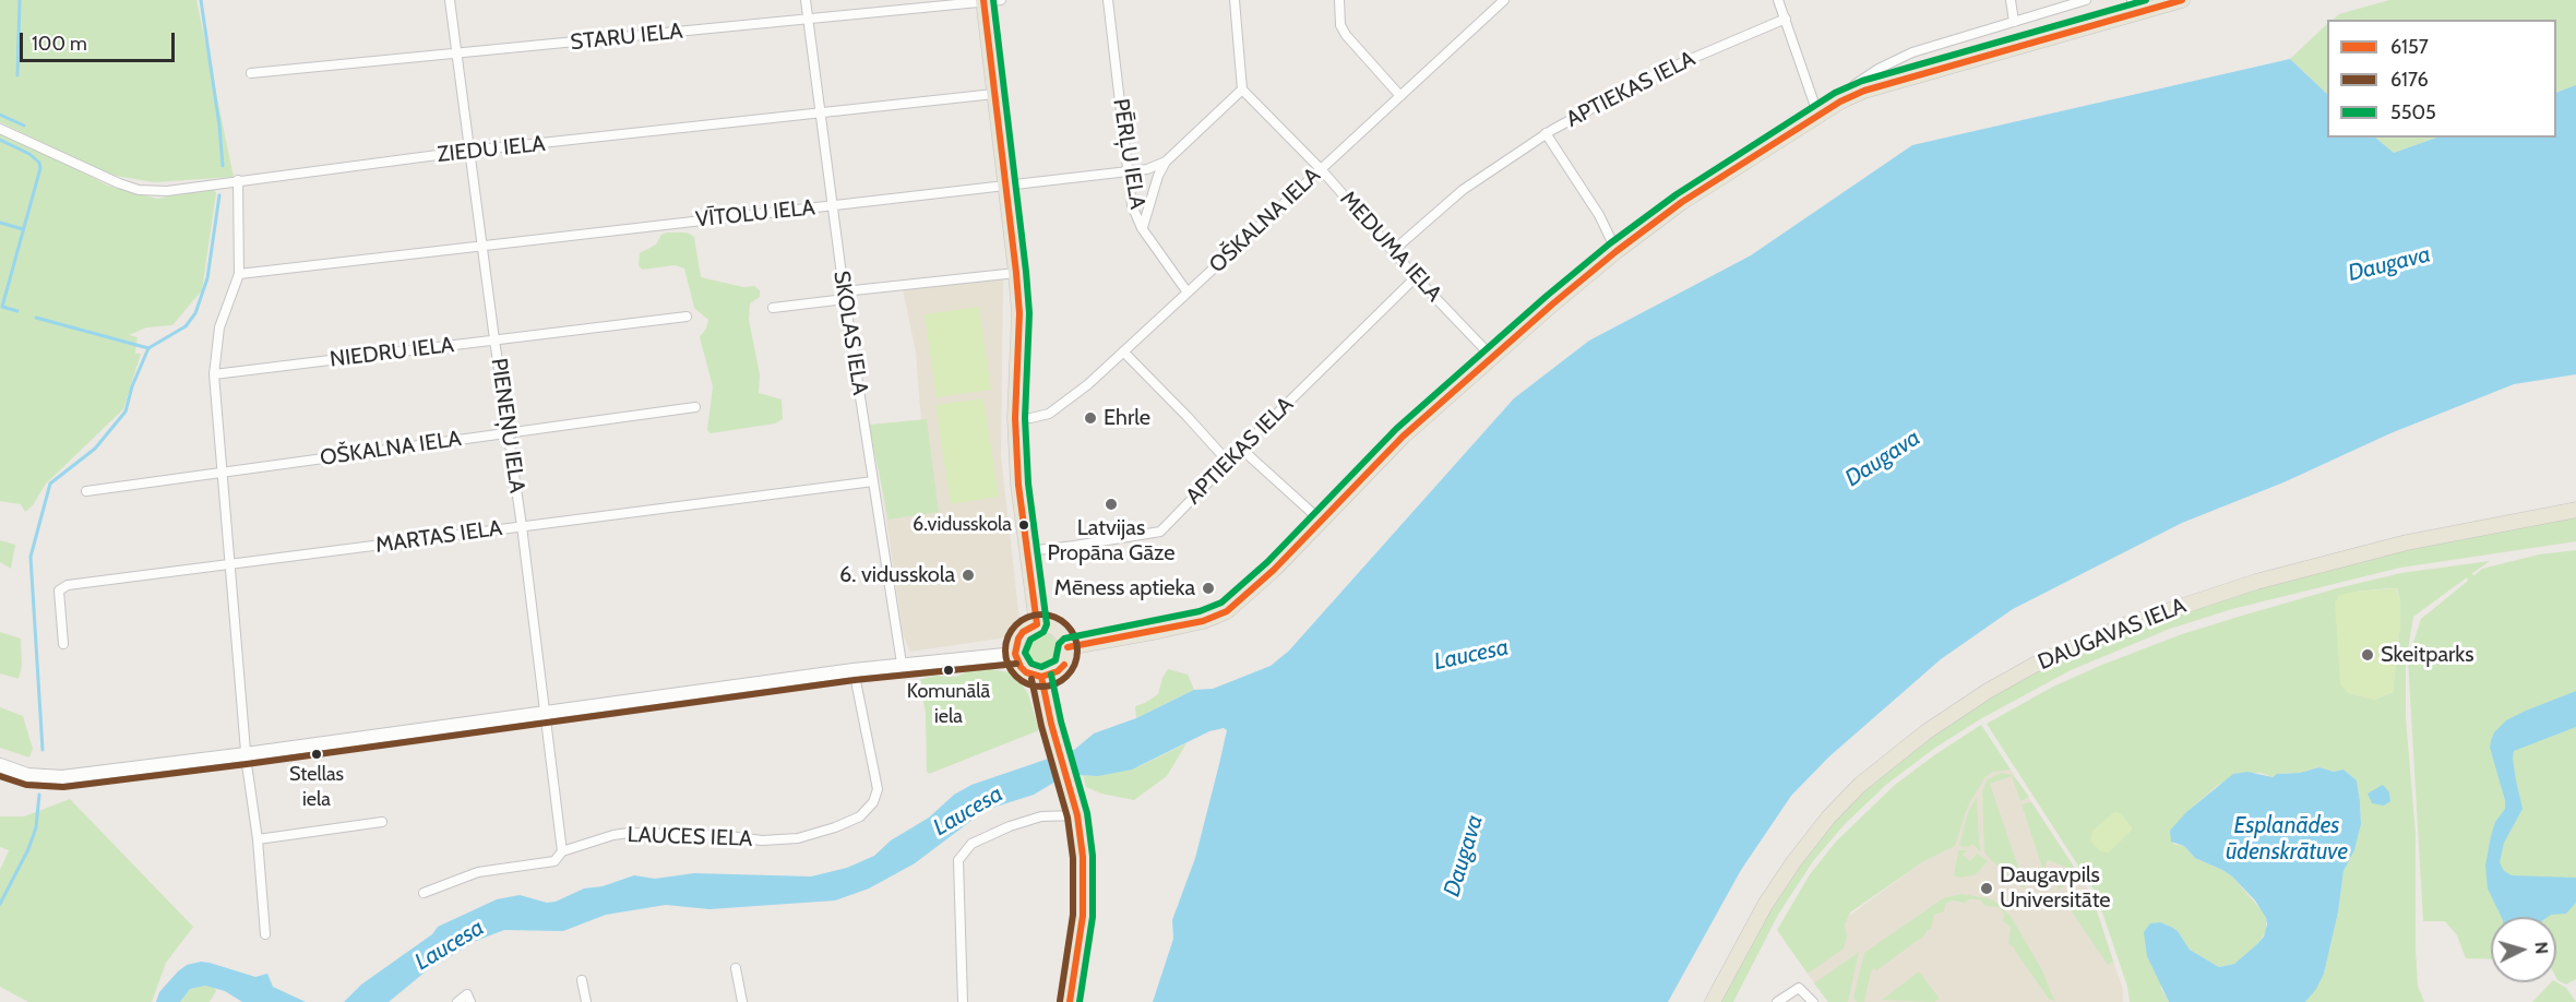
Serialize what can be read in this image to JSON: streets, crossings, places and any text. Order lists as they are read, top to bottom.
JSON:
{
  "streets": {
    "main road": ["DAUGAVAS IELA"],
    "street": [
      "STARU IELA",
      "APTIEKAS IELA",
      "ZIEDU IELA",
      "PĒRĻU IELA",
      "VĪTOLU IELA",
      "OŠKALNA IELA",
      "MEDUMA IELA",
      "SKOLAS IELA",
      "NIEDRU IELA",
      "PIENEŅU IELA",
      "MARTAS IELA",
      "LAUCES IELA"
    ]
  },
  "crossings": [
    ["STARU IELA", "SKOLAS IELA"],
    ["STARU IELA", "PIENEŅU IELA"],
    ["APTIEKAS IELA", "MEDUMA IELA"],
    ["ZIEDU IELA", "SKOLAS IELA"],
    ["ZIEDU IELA", "PIENEŅU IELA"],
    ["PĒRĻU IELA", "VĪTOLU IELA"],
    ["PĒRĻU IELA", "OŠKALNA IELA"],
    ["VĪTOLU IELA", "MEDUMA IELA"],
    ["VĪTOLU IELA", "SKOLAS IELA"],
    ["VĪTOLU IELA", "PIENEŅU IELA"],
    ["OŠKALNA IELA", "MEDUMA IELA"],
    ["OŠKALNA IELA", "PIENEŅU IELA"],
    ["SKOLAS IELA", "MARTAS IELA"],
    ["NIEDRU IELA", "PIENEŅU IELA"],
    ["PIENEŅU IELA", "MARTAS IELA"],
    ["PIENEŅU IELA", "LAUCES IELA"]
  ],
  "water": ["Daugava", "Laucesa", "Esplanādes ūdenskrātuve"],
  "places": [
    "Ehrle",
    "Latvijas Propāna Gāze",
    "6.vidusskola",
    "6. vidusskola",
    "Mēness aptieka",
    "Skeitparks",
    "Komunālā iela",
    "Stellas iela",
    "Daugavpils Universitāte"
  ],
  "lines": ["transit line 6157", "transit line 5505", "transit line 6176"],
  "legend": ["6157", "6176", "5505"],
  "scale_bar": "100 m",
  "north": "right"
}
